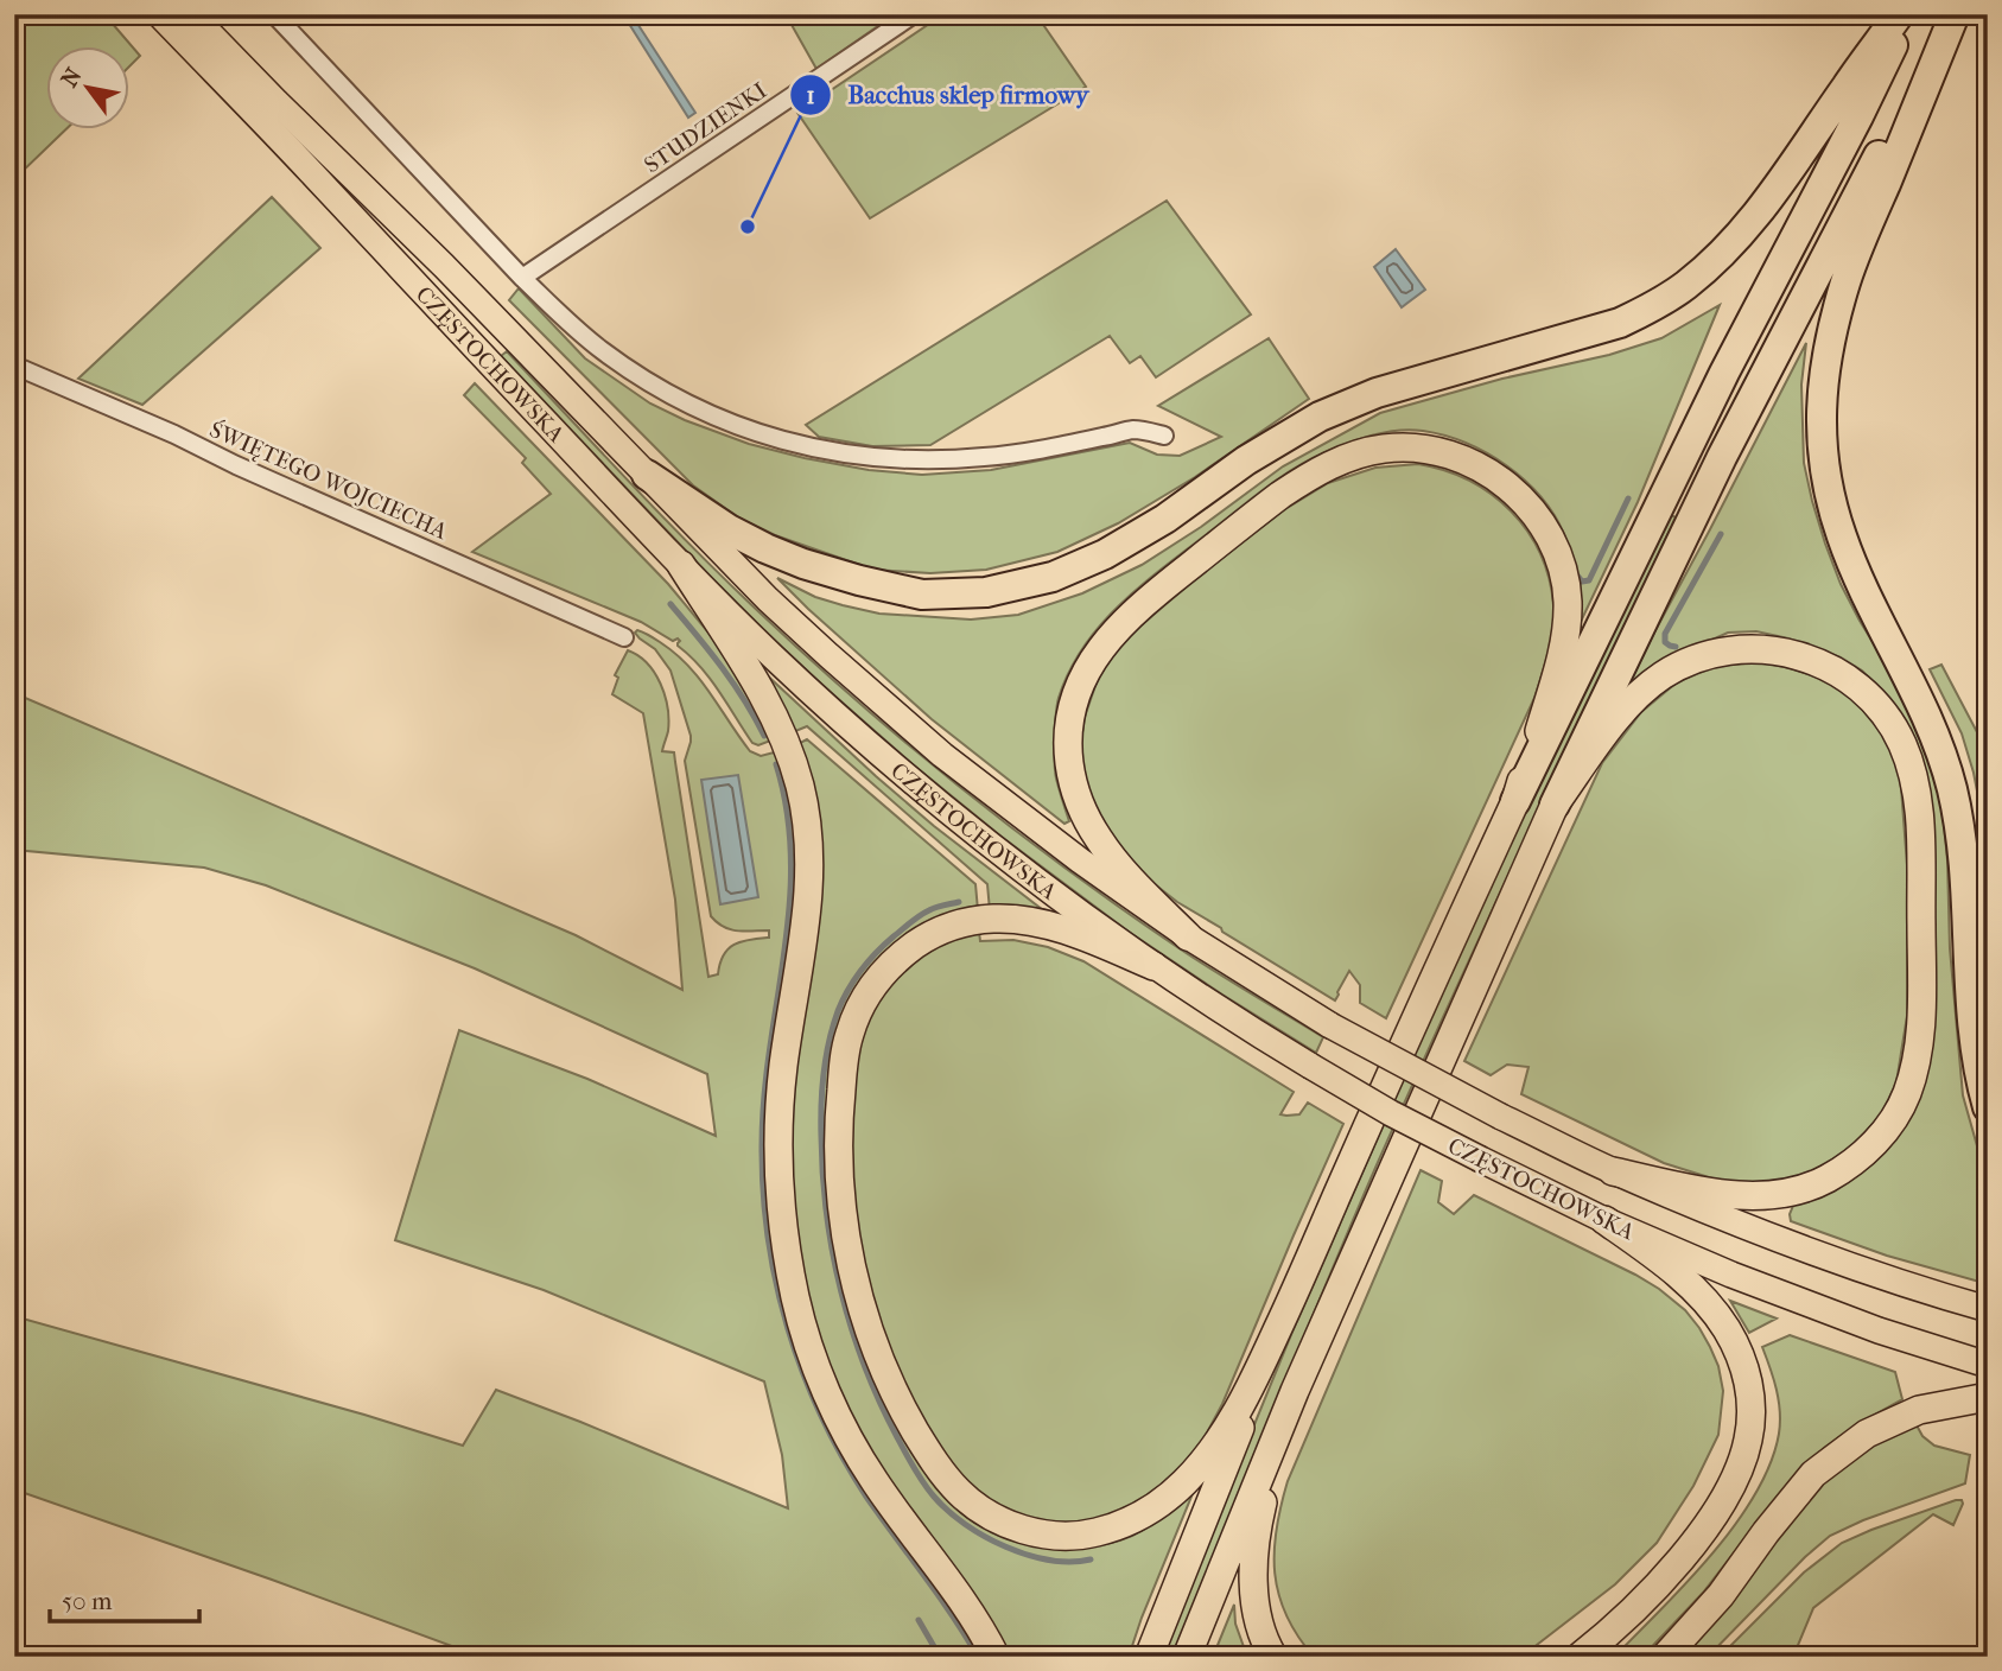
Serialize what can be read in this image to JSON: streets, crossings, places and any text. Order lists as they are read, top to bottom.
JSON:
{
  "streets": {
    "main road": ["CZĘSTOCHOWSKA"],
    "street": ["STUDZIENKI", "ŚWIĘTEGO WOJCIECHA"]
  },
  "places": ["Bacchus sklep firmowy"],
  "scale_bar": "50 m",
  "north": "top left"
}
